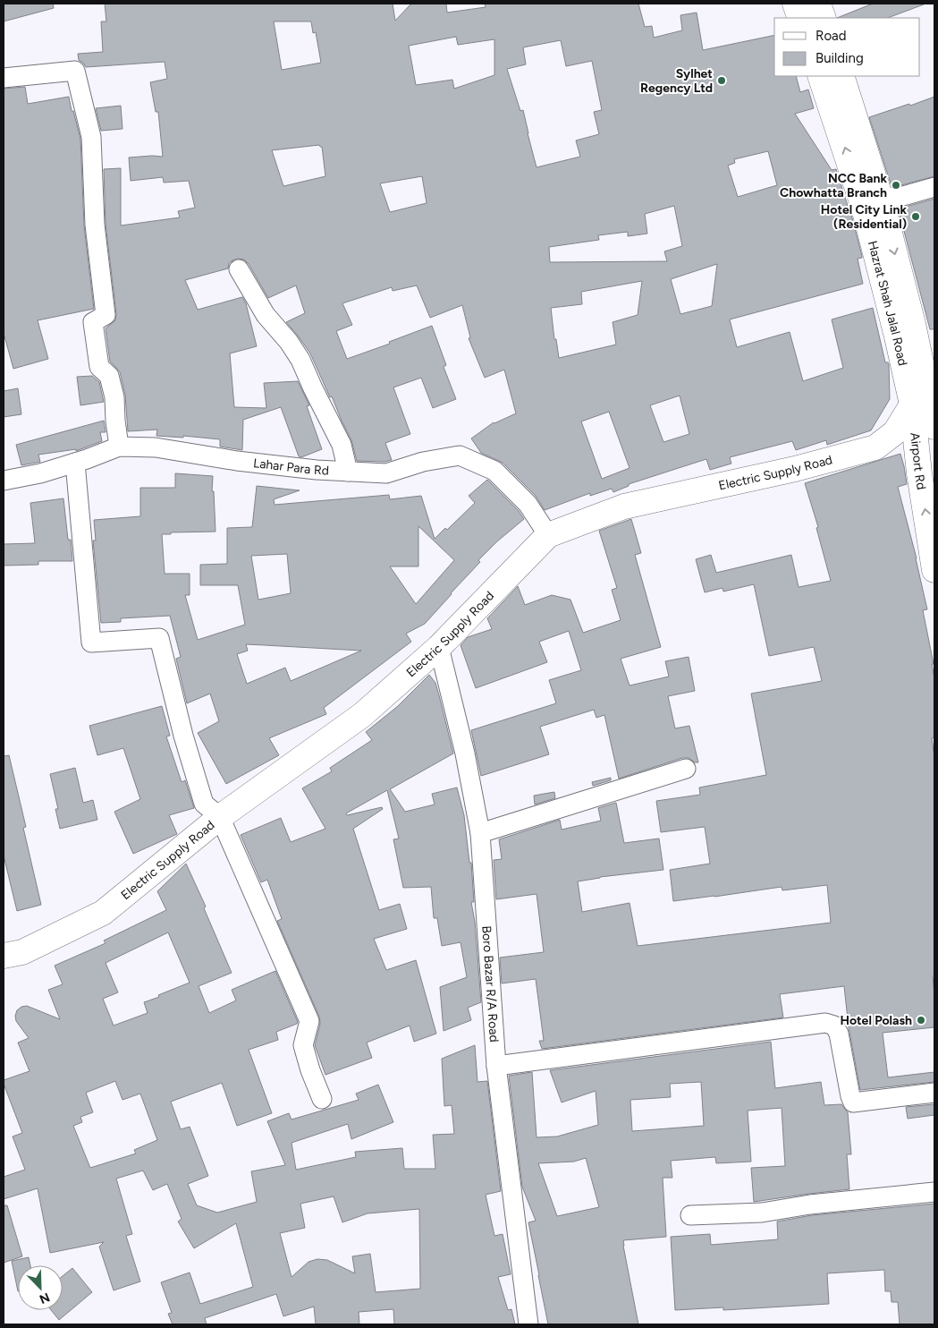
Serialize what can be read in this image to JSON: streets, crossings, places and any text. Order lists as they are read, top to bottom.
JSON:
{
  "streets": {
    "main road": ["Hazrat Shah Jalal Road", "Airport Rd", "Electric Supply Road"],
    "street": ["Lahar Para Rd", "Boro Bazar R/A Road"]
  },
  "crossings": [
    ["Hazrat Shah Jalal Road", "Airport Rd"],
    ["Hazrat Shah Jalal Road", "Electric Supply Road"],
    ["Airport Rd", "Electric Supply Road"],
    ["Lahar Para Rd", "Electric Supply Road"],
    ["Electric Supply Road", "Boro Bazar R/A Road"]
  ],
  "one_way": ["Airport Rd"],
  "places": [
    "Sylhet Regency Ltd",
    "NCC Bank Chowhatta Branch",
    "Hotel City Link (Residential)",
    "Hotel Polash"
  ],
  "legend": ["Road", "Building"],
  "north": "bottom right"
}
